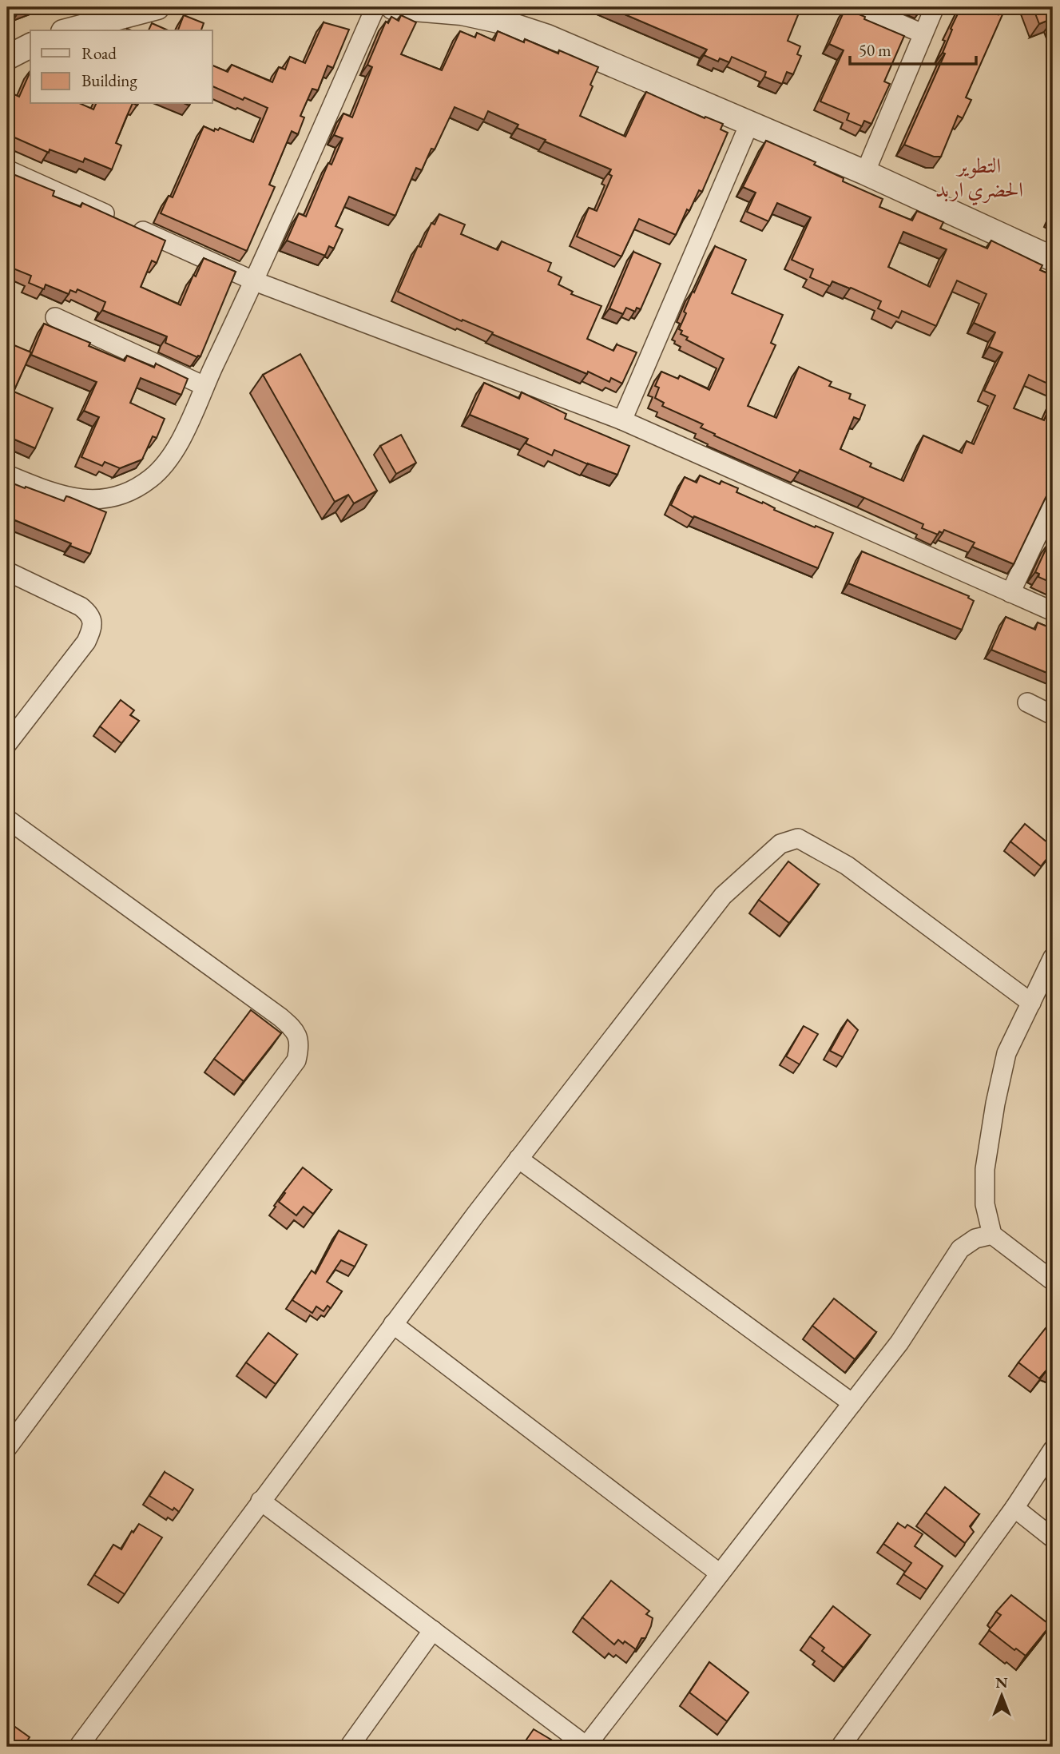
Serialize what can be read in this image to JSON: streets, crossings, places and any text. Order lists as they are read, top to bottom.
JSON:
{
  "districts": ["التطوير الحضري اربد"],
  "legend": ["Road", "Building"],
  "scale_bar": "50 m",
  "north": "top"
}
